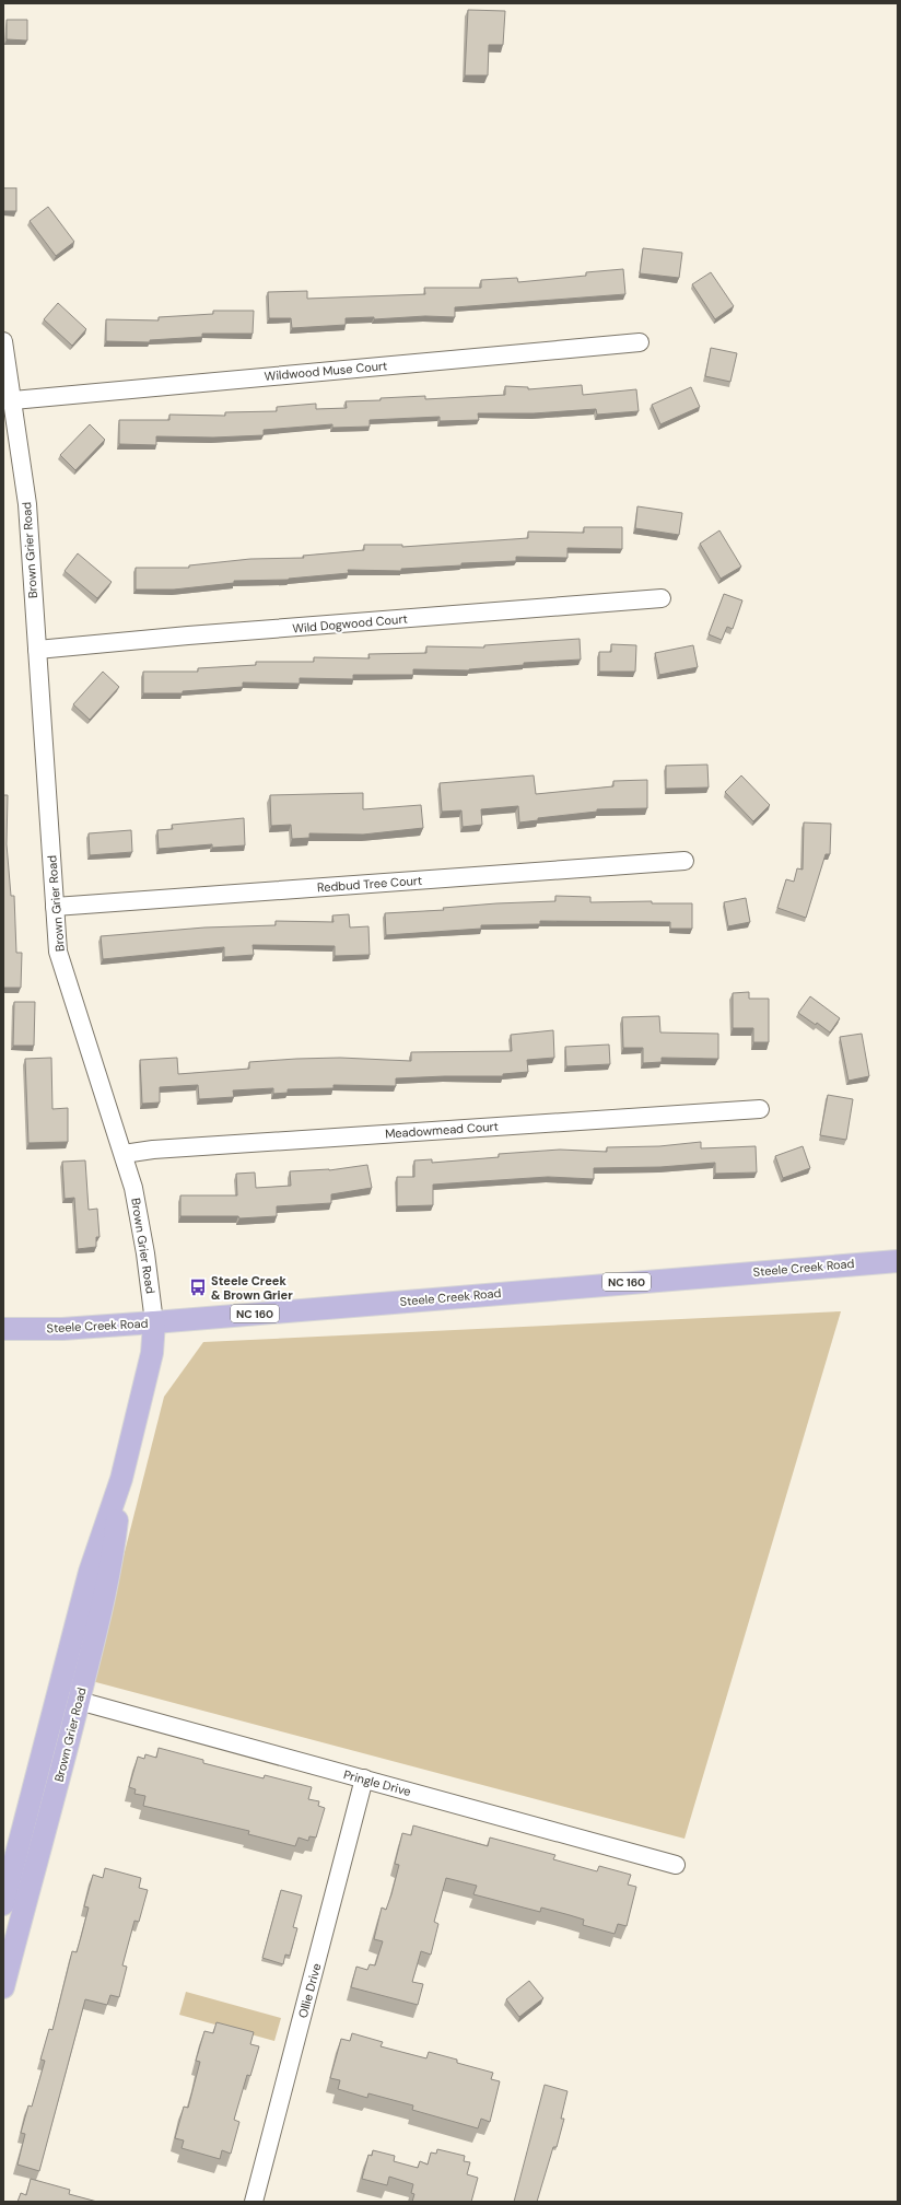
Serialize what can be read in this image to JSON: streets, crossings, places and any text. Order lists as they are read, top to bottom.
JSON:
{
  "streets": {
    "main road": ["Brown Grier Road", "Steele Creek Road", "NC 160"],
    "street": [
      "Wildwood Muse Court",
      "Wild Dogwood Court",
      "Redbud Tree Court",
      "Meadowmead Court",
      "Pringle Drive",
      "Ollie Drive"
    ]
  },
  "crossings": [
    ["Wildwood Muse Court", "Brown Grier Road"],
    ["Brown Grier Road", "Wild Dogwood Court"],
    ["Brown Grier Road", "Redbud Tree Court"],
    ["Brown Grier Road", "Meadowmead Court"],
    ["Brown Grier Road", "Steele Creek Road"],
    ["Brown Grier Road", "Pringle Drive"],
    ["Pringle Drive", "Ollie Drive"]
  ],
  "places": {
    "bus stop": ["Steele Creek & Brown Grier"]
  }
}
